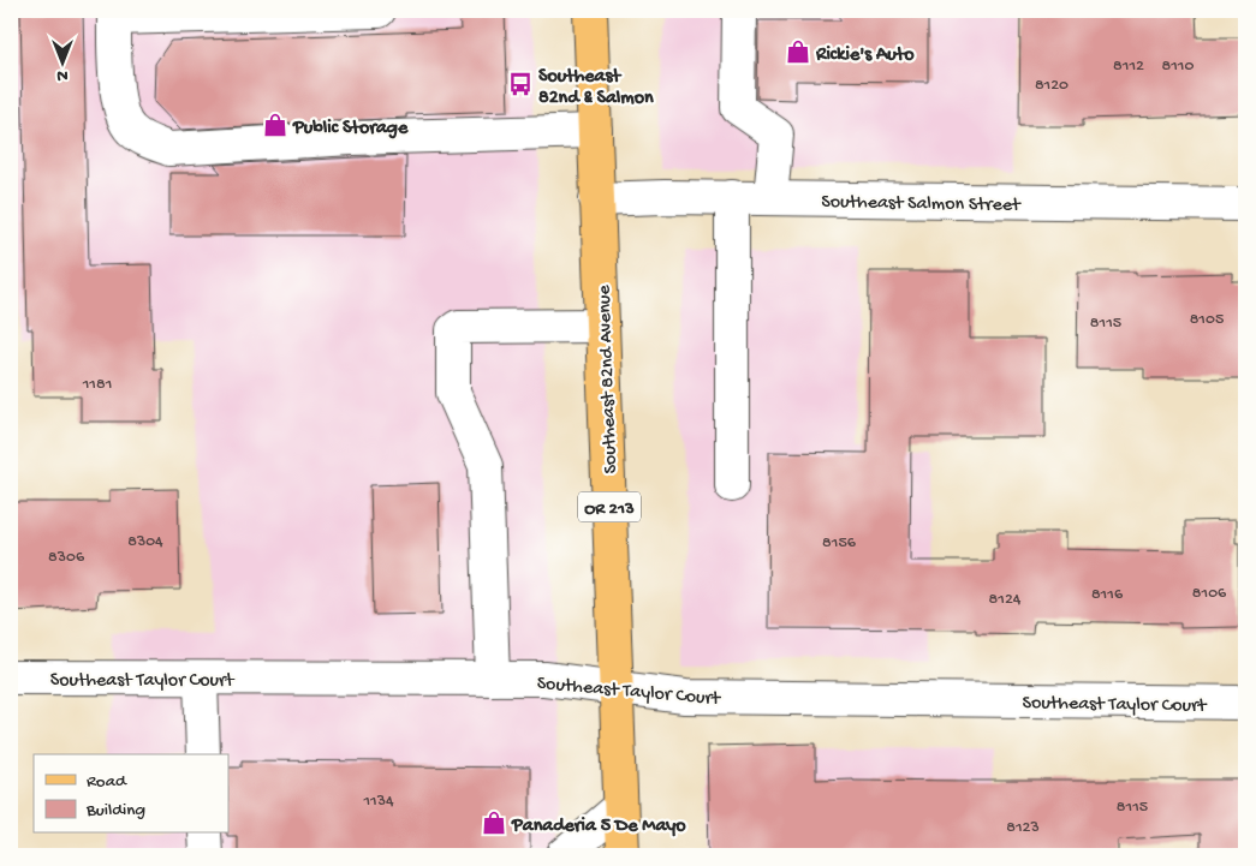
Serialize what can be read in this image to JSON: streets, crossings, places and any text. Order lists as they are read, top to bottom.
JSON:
{
  "streets": {
    "main road": ["Southeast 82nd Avenue", "OR 213"],
    "street": ["Southeast Salmon Street", "Southeast Taylor Court"]
  },
  "crossings": [
    ["Southeast Salmon Street", "Southeast 82nd Avenue"],
    ["Southeast 82nd Avenue", "Southeast Taylor Court"]
  ],
  "places": {
    "shop": ["Rickie's Auto", "Public Storage", "Panaderia 5 De Mayo"],
    "bus stop": ["Southeast 82nd & Salmon"]
  },
  "house_numbers": [
    "8112",
    "8110",
    "8120",
    "8105",
    "8115",
    "1181",
    "8304",
    "8156",
    "8306",
    "8106",
    "8116",
    "8124",
    "1134",
    "8115",
    "8123"
  ],
  "legend": ["Road", "Building"],
  "north": "bottom"
}
